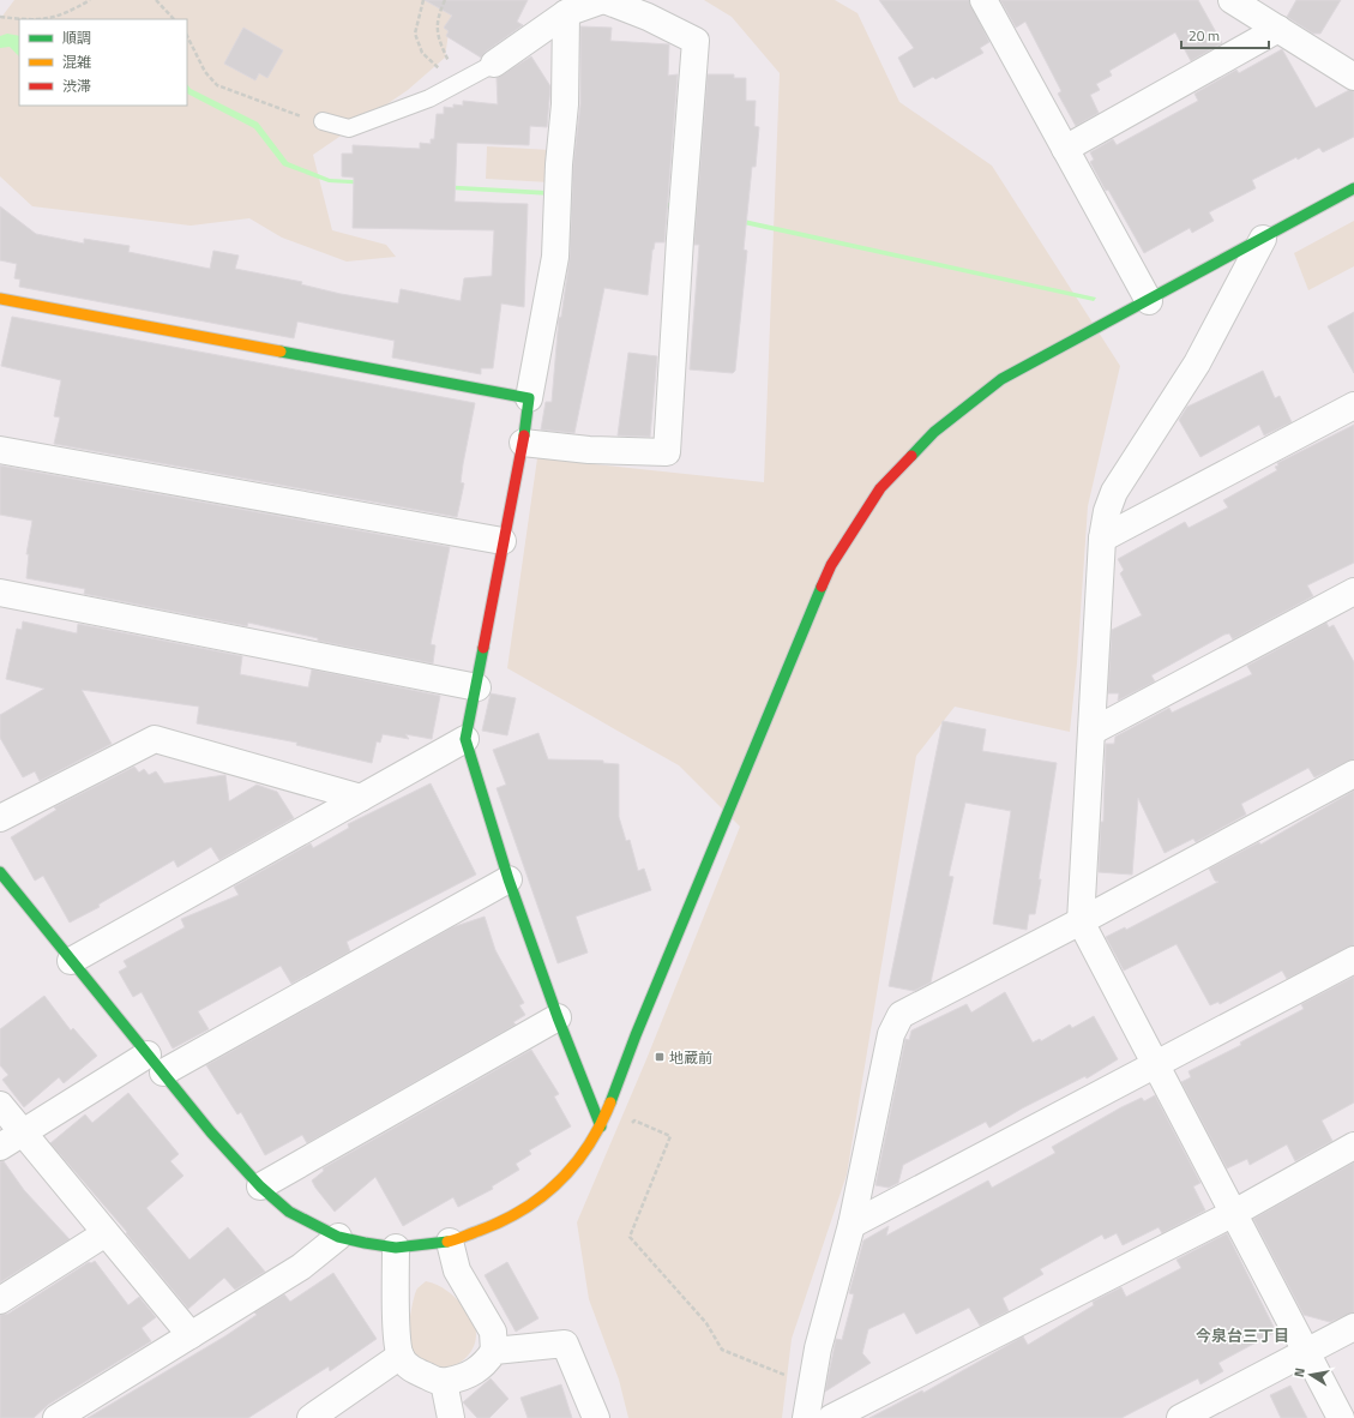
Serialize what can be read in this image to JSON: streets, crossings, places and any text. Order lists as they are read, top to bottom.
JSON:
{
  "districts": ["今泉台三丁目"],
  "places": {
    "transit": ["地蔵前"]
  },
  "legend": ["順調", "混雑", "渋滞"],
  "scale_bar": "20 m",
  "north": "left"
}
